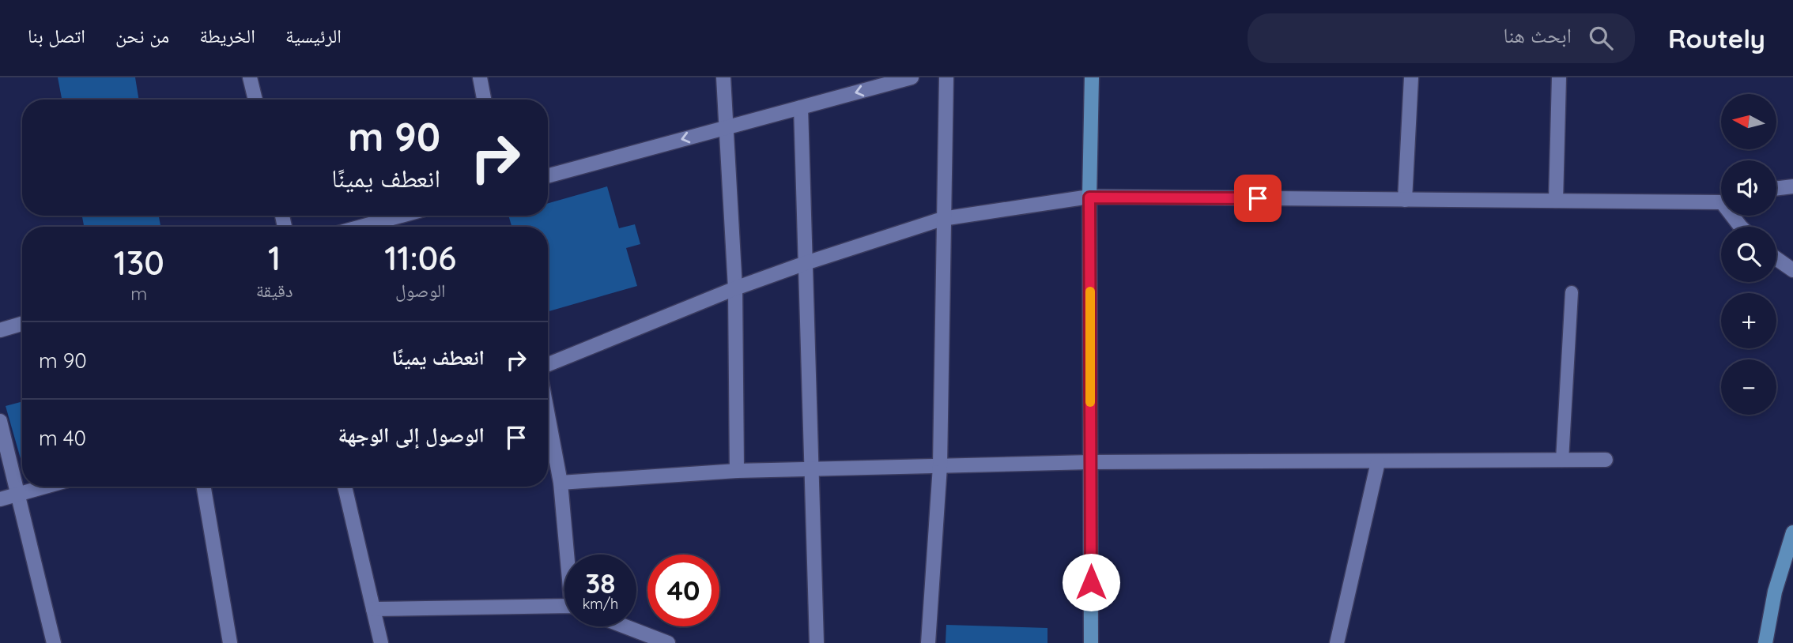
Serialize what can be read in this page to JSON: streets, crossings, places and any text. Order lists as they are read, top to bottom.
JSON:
{
  "north": "left",
  "page": {
    "header": "Routely",
    "search": "ابحث هنا",
    "nav": [
      "الرئيسية",
      "الخريطة",
      "من نحن",
      "اتصل بنا"
    ],
    "map_buttons": ["+", "−"],
    "turn": ["90 m", "انعطف يمينًا"],
    "eta": [
      "11:06",
      "الوصول",
      "1",
      "دقيقة",
      "130",
      "m"
    ],
    "list": [
      {
        "name": "انعطف يمينًا",
        "value": "90 m"
      },
      {
        "name": "الوصول إلى الوجهة",
        "value": "40 m"
      }
    ],
    "speed": "38 km/h",
    "limit": "40"
  }
}
